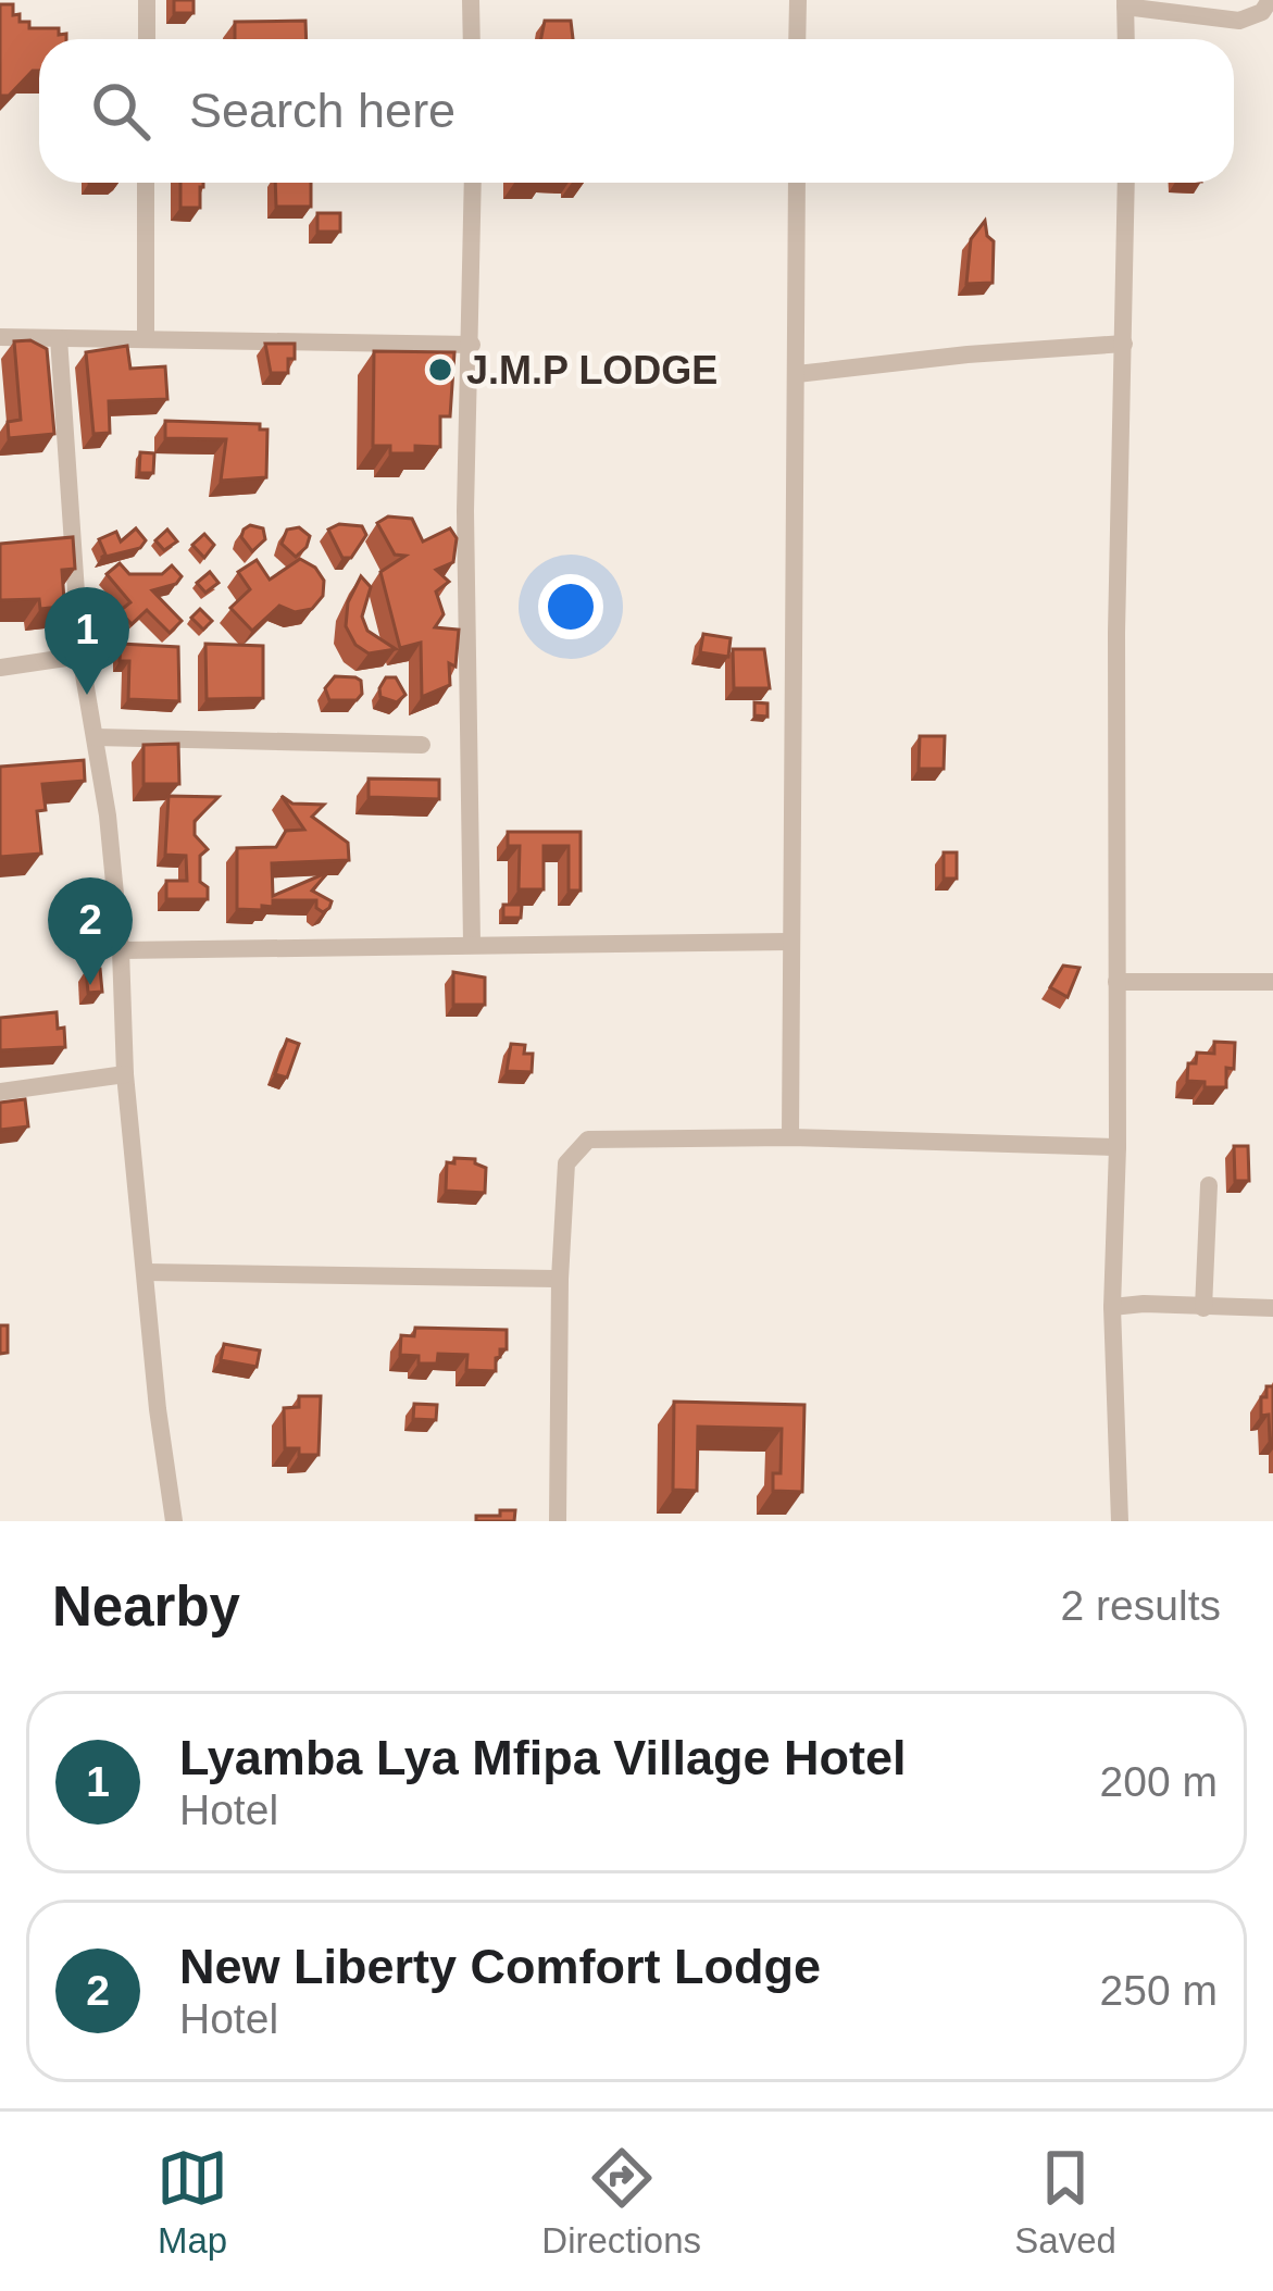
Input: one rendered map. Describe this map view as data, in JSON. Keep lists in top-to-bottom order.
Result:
{
  "places": ["J.M.P LODGE"],
  "page": {
    "search": "Search here",
    "pins": ["1", "2"],
    "heading": ["Nearby", "2 results"],
    "list": [
      {
        "mark": "1",
        "name": "Lyamba Lya Mfipa Village Hotel",
        "note": "Hotel",
        "value": "200 m"
      },
      {
        "mark": "2",
        "name": "New Liberty Comfort Lodge",
        "note": "Hotel",
        "value": "250 m"
      }
    ],
    "nav": ["Map", "Directions", "Saved"]
  }
}
